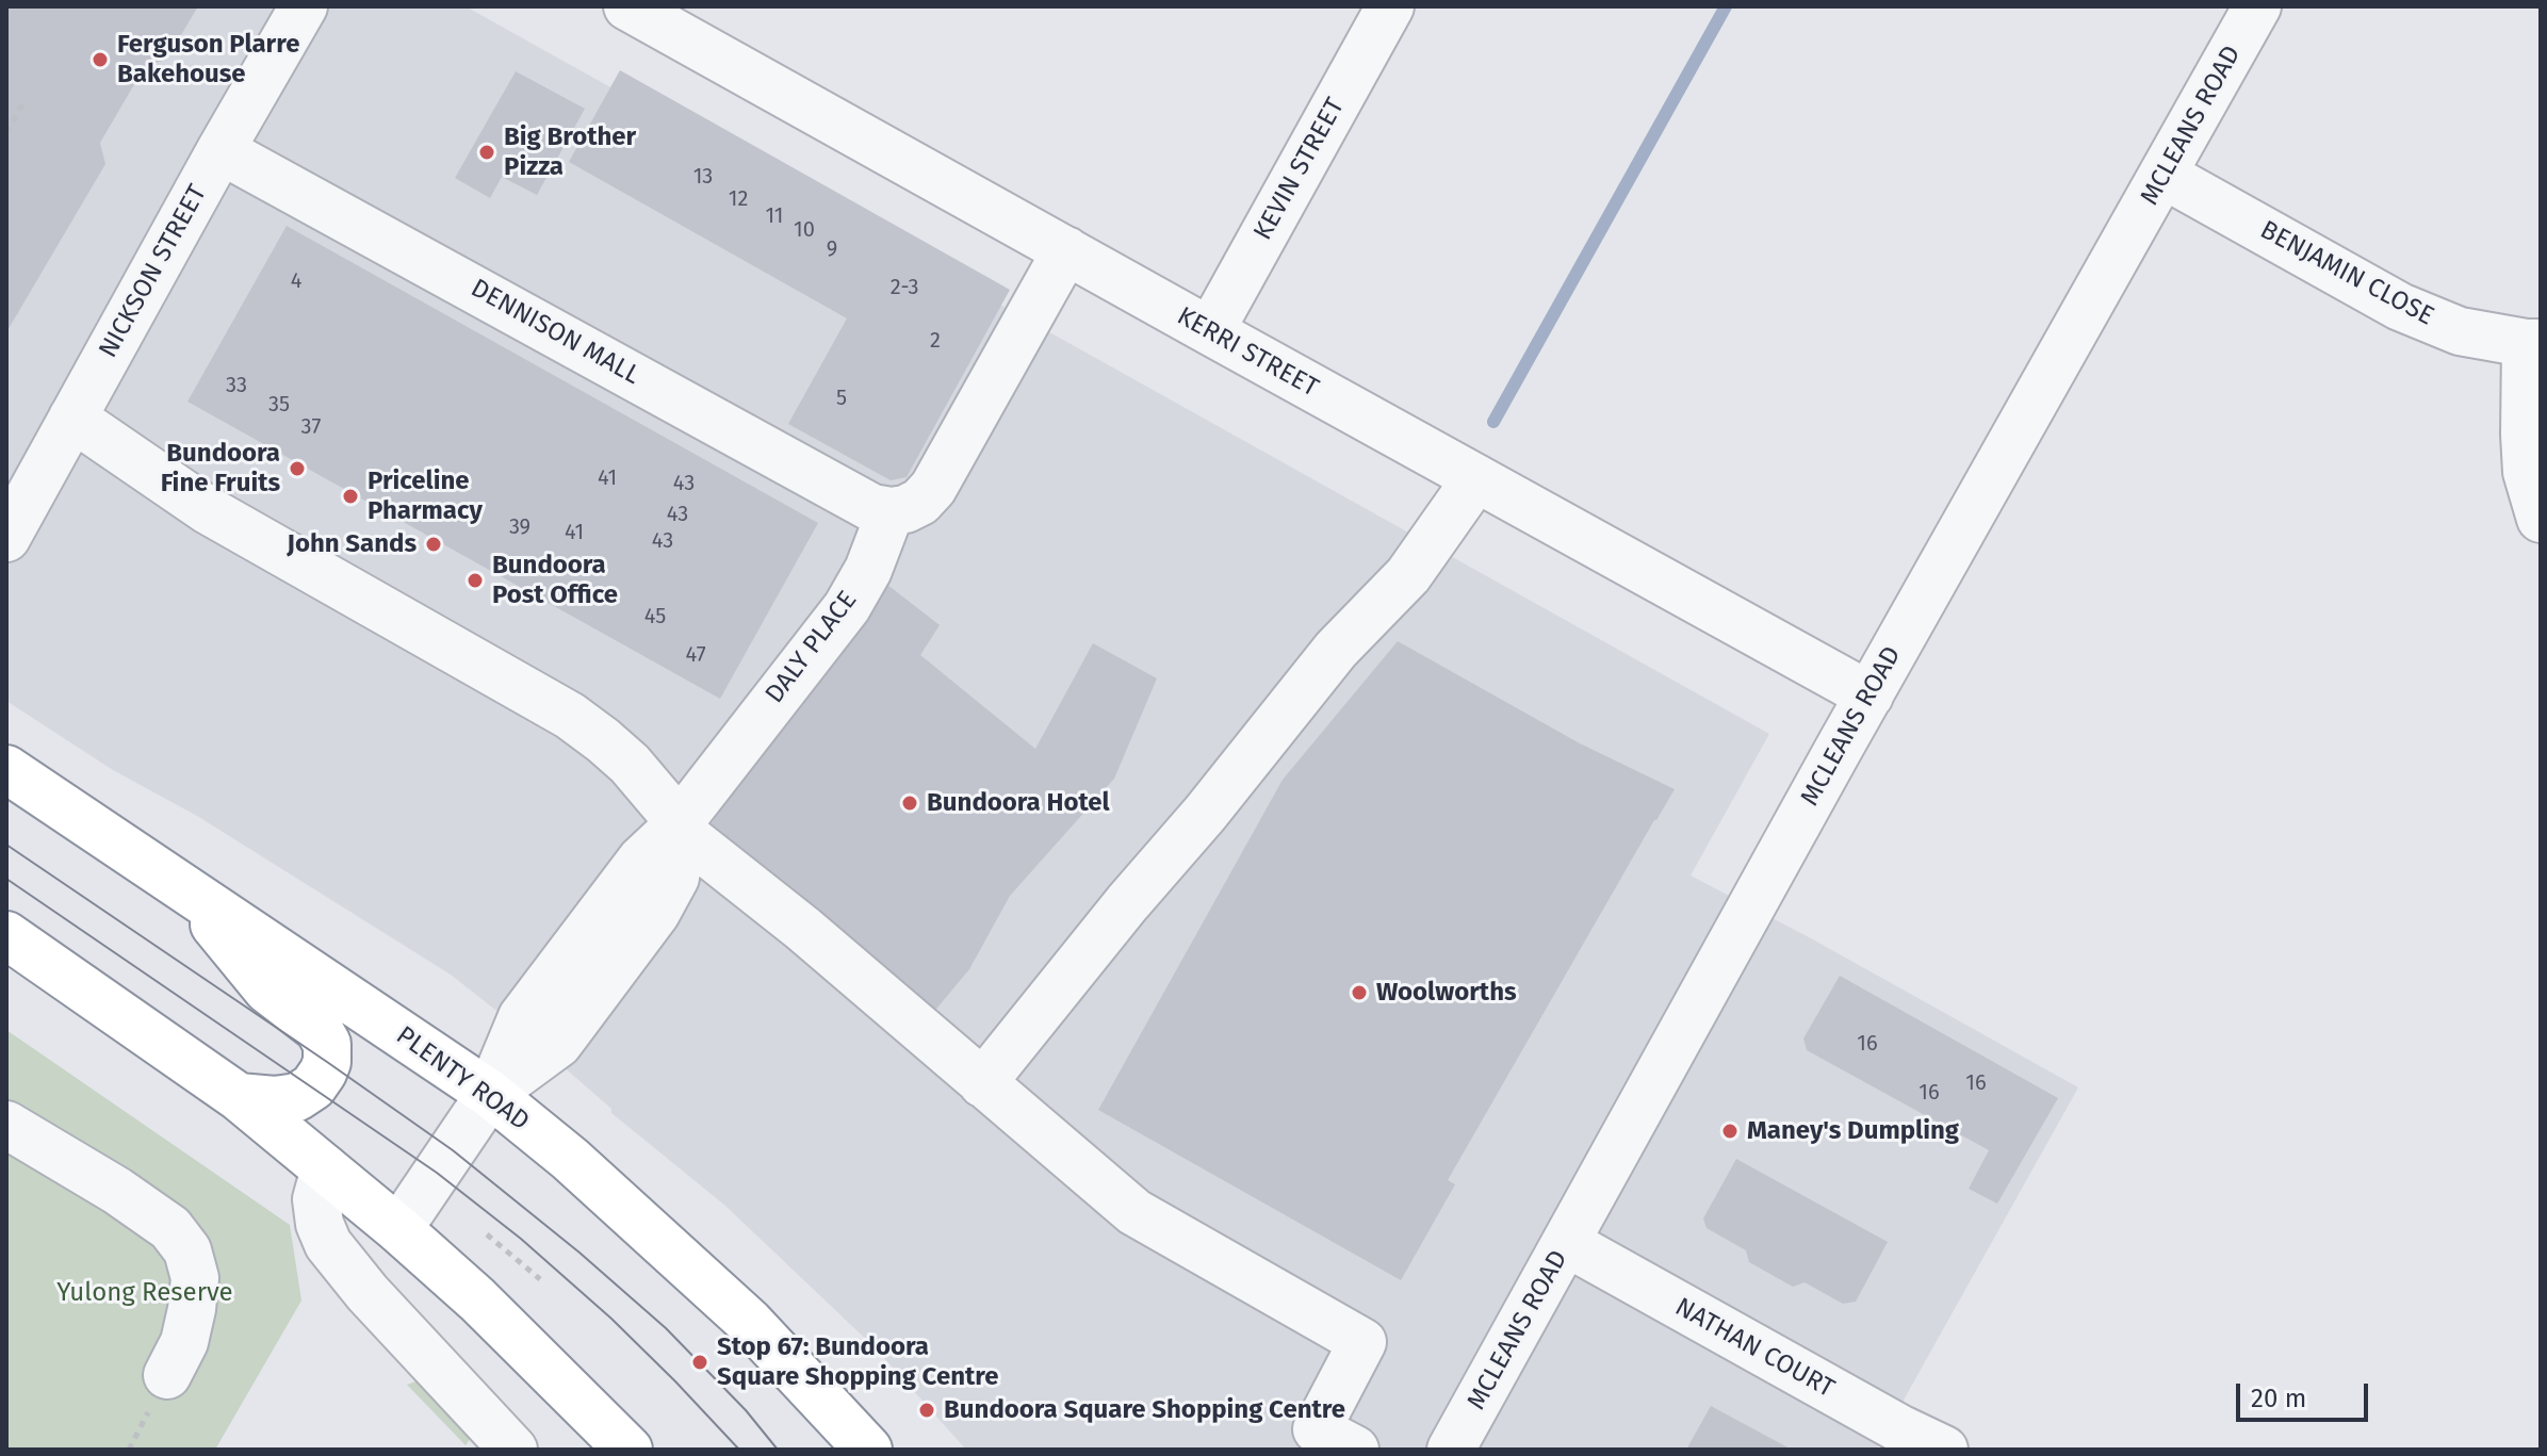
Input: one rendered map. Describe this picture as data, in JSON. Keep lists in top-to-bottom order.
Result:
{
  "streets": {
    "highway": ["PLENTY ROAD"],
    "street": [
      "MCLEANS ROAD",
      "KEVIN STREET",
      "NICKSON STREET",
      "BENJAMIN CLOSE",
      "DENNISON MALL",
      "KERRI STREET",
      "DALY PLACE",
      "NATHAN COURT"
    ]
  },
  "crossings": [
    ["MCLEANS ROAD", "BENJAMIN CLOSE"],
    ["MCLEANS ROAD", "KERRI STREET"],
    ["MCLEANS ROAD", "NATHAN COURT"],
    ["KEVIN STREET", "KERRI STREET"],
    ["NICKSON STREET", "DENNISON MALL"],
    ["DENNISON MALL", "DALY PLACE"],
    ["DALY PLACE", "PLENTY ROAD"]
  ],
  "parks": ["Yulong Reserve"],
  "places": [
    "Ferguson Plarre Bakehouse",
    "Big Brother Pizza",
    "Bundoora Fine Fruits",
    "Priceline Pharmacy",
    "John Sands",
    "Bundoora Post Office",
    "Bundoora Hotel",
    "Woolworths",
    "Maney's Dumpling",
    "Stop 67: Bundoora Square Shopping Centre",
    "Bundoora Square Shopping Centre"
  ],
  "house_numbers": [
    "13",
    "12",
    "11",
    "10",
    "9",
    "4",
    "2-3",
    "2",
    "33",
    "5",
    "35",
    "37",
    "41",
    "43",
    "43",
    "39",
    "41",
    "43",
    "45",
    "47",
    "16",
    "16",
    "16"
  ],
  "scale_bar": "20 m"
}
